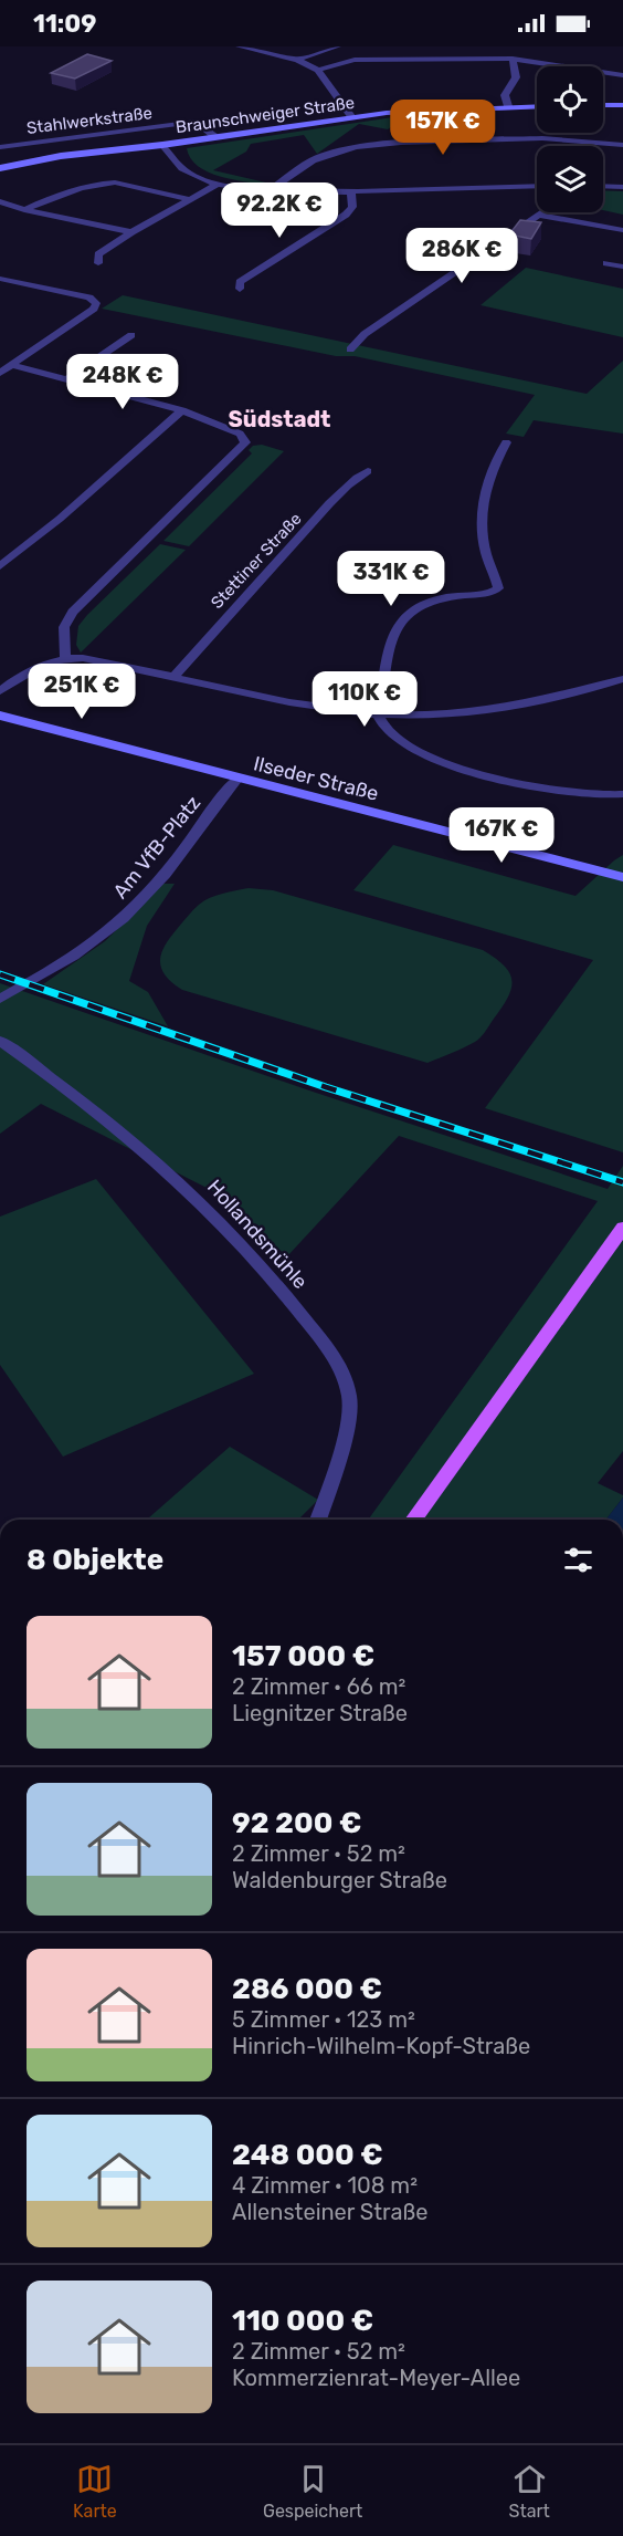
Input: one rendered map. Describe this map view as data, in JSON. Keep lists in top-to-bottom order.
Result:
{
  "streets": {
    "street": [
      "Braunschweiger Straße",
      "Stahlwerkstraße",
      "Stettiner Straße",
      "Ilseder Straße",
      "Am VfB-Platz",
      "Hollandsmühle"
    ]
  },
  "crossings": [
    ["Braunschweiger Straße", "Stahlwerkstraße"],
    ["Ilseder Straße", "Am VfB-Platz"]
  ],
  "districts": ["Südstadt"],
  "page": {
    "status": "11:09",
    "price": [
      "157K €",
      "92.2K €",
      "286K €",
      "248K €",
      "331K €",
      "251K €",
      "110K €",
      "167K €"
    ],
    "heading": "8 Objekte",
    "list": [
      {
        "name": "157 000 €",
        "note": "2 Zimmer · 66 m² · Liegnitzer Straße"
      },
      {
        "name": "92 200 €",
        "note": "2 Zimmer · 52 m² · Waldenburger Straße"
      },
      {
        "name": "286 000 €",
        "note": "5 Zimmer · 123 m² · Hinrich-Wilhelm-Kopf-Straße"
      },
      {
        "name": "248 000 €",
        "note": "4 Zimmer · 108 m² · Allensteiner Straße"
      },
      {
        "name": "110 000 €",
        "note": "2 Zimmer · 52 m² · Kommerzienrat-Meyer-Allee"
      }
    ],
    "tabs": ["Karte", "Gespeichert", "Start"]
  }
}
